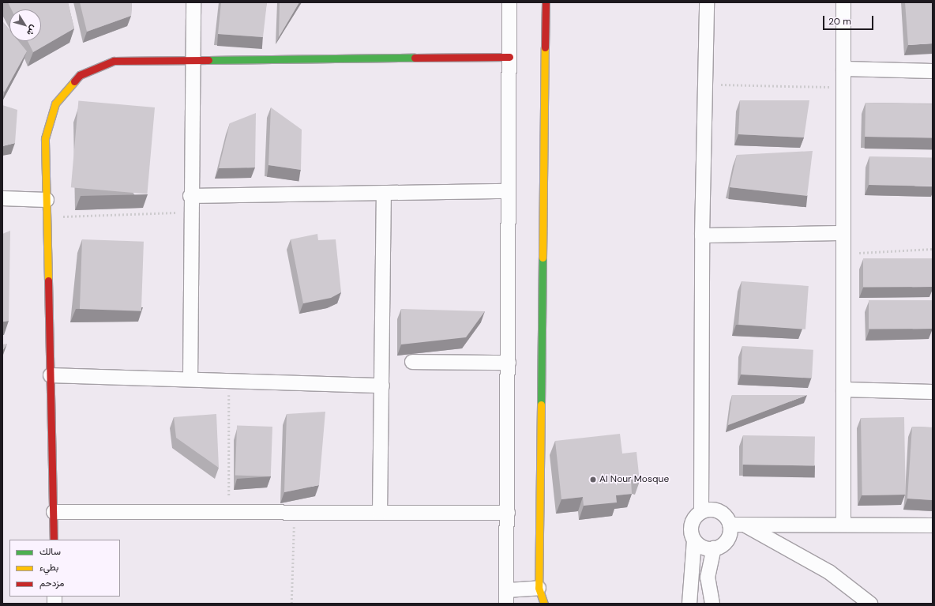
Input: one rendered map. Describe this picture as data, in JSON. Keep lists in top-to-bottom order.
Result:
{
  "places": ["Al Nour Mosque"],
  "legend": ["سالك", "بطيء", "مزدحم"],
  "scale_bar": "20 m",
  "north": "bottom right"
}
